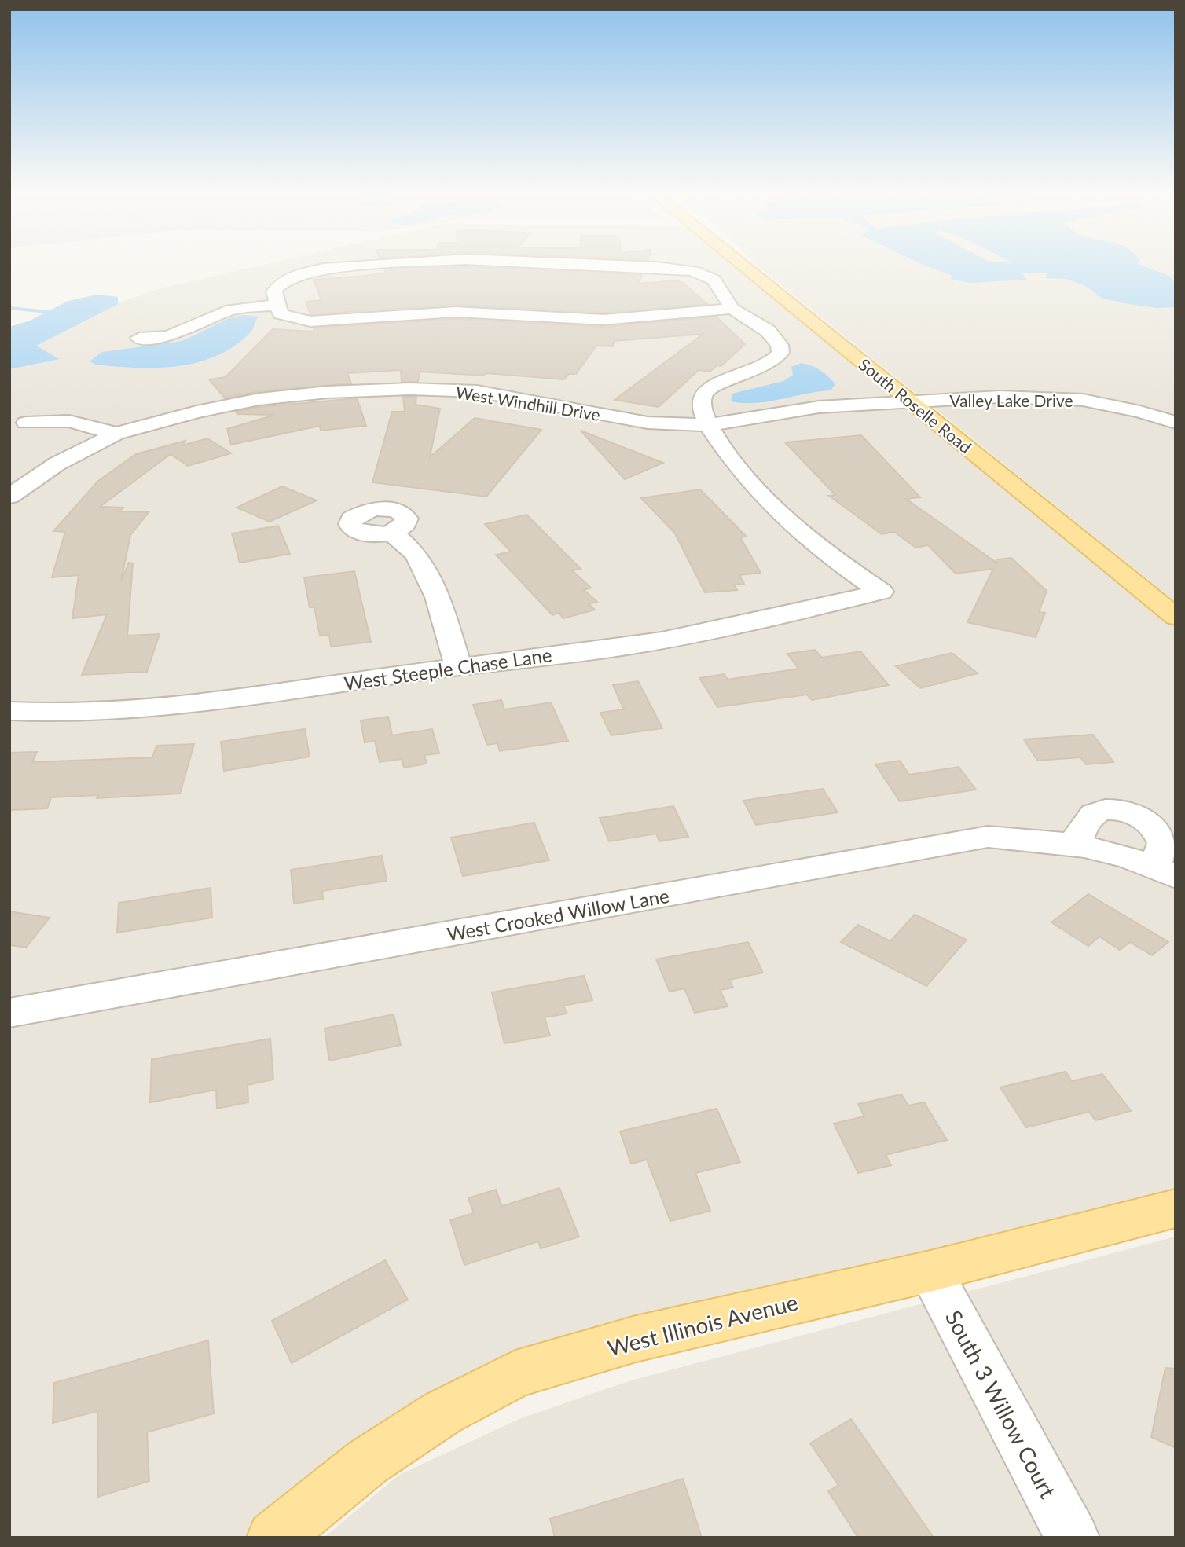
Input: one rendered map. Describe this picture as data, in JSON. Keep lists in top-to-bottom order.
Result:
{
  "streets": {
    "main road": ["South Roselle Road", "West Illinois Avenue"],
    "street": [
      "Valley Lake Drive",
      "West Windhill Drive",
      "West Steeple Chase Lane",
      "West Crooked Willow Lane",
      "South 3 Willow Court"
    ]
  },
  "crossings": [
    ["Valley Lake Drive", "West Windhill Drive"],
    ["Valley Lake Drive", "South Roselle Road"],
    ["West Windhill Drive", "South Roselle Road"],
    ["West Windhill Drive", "West Steeple Chase Lane"],
    ["West Illinois Avenue", "South 3 Willow Court"]
  ]
}
